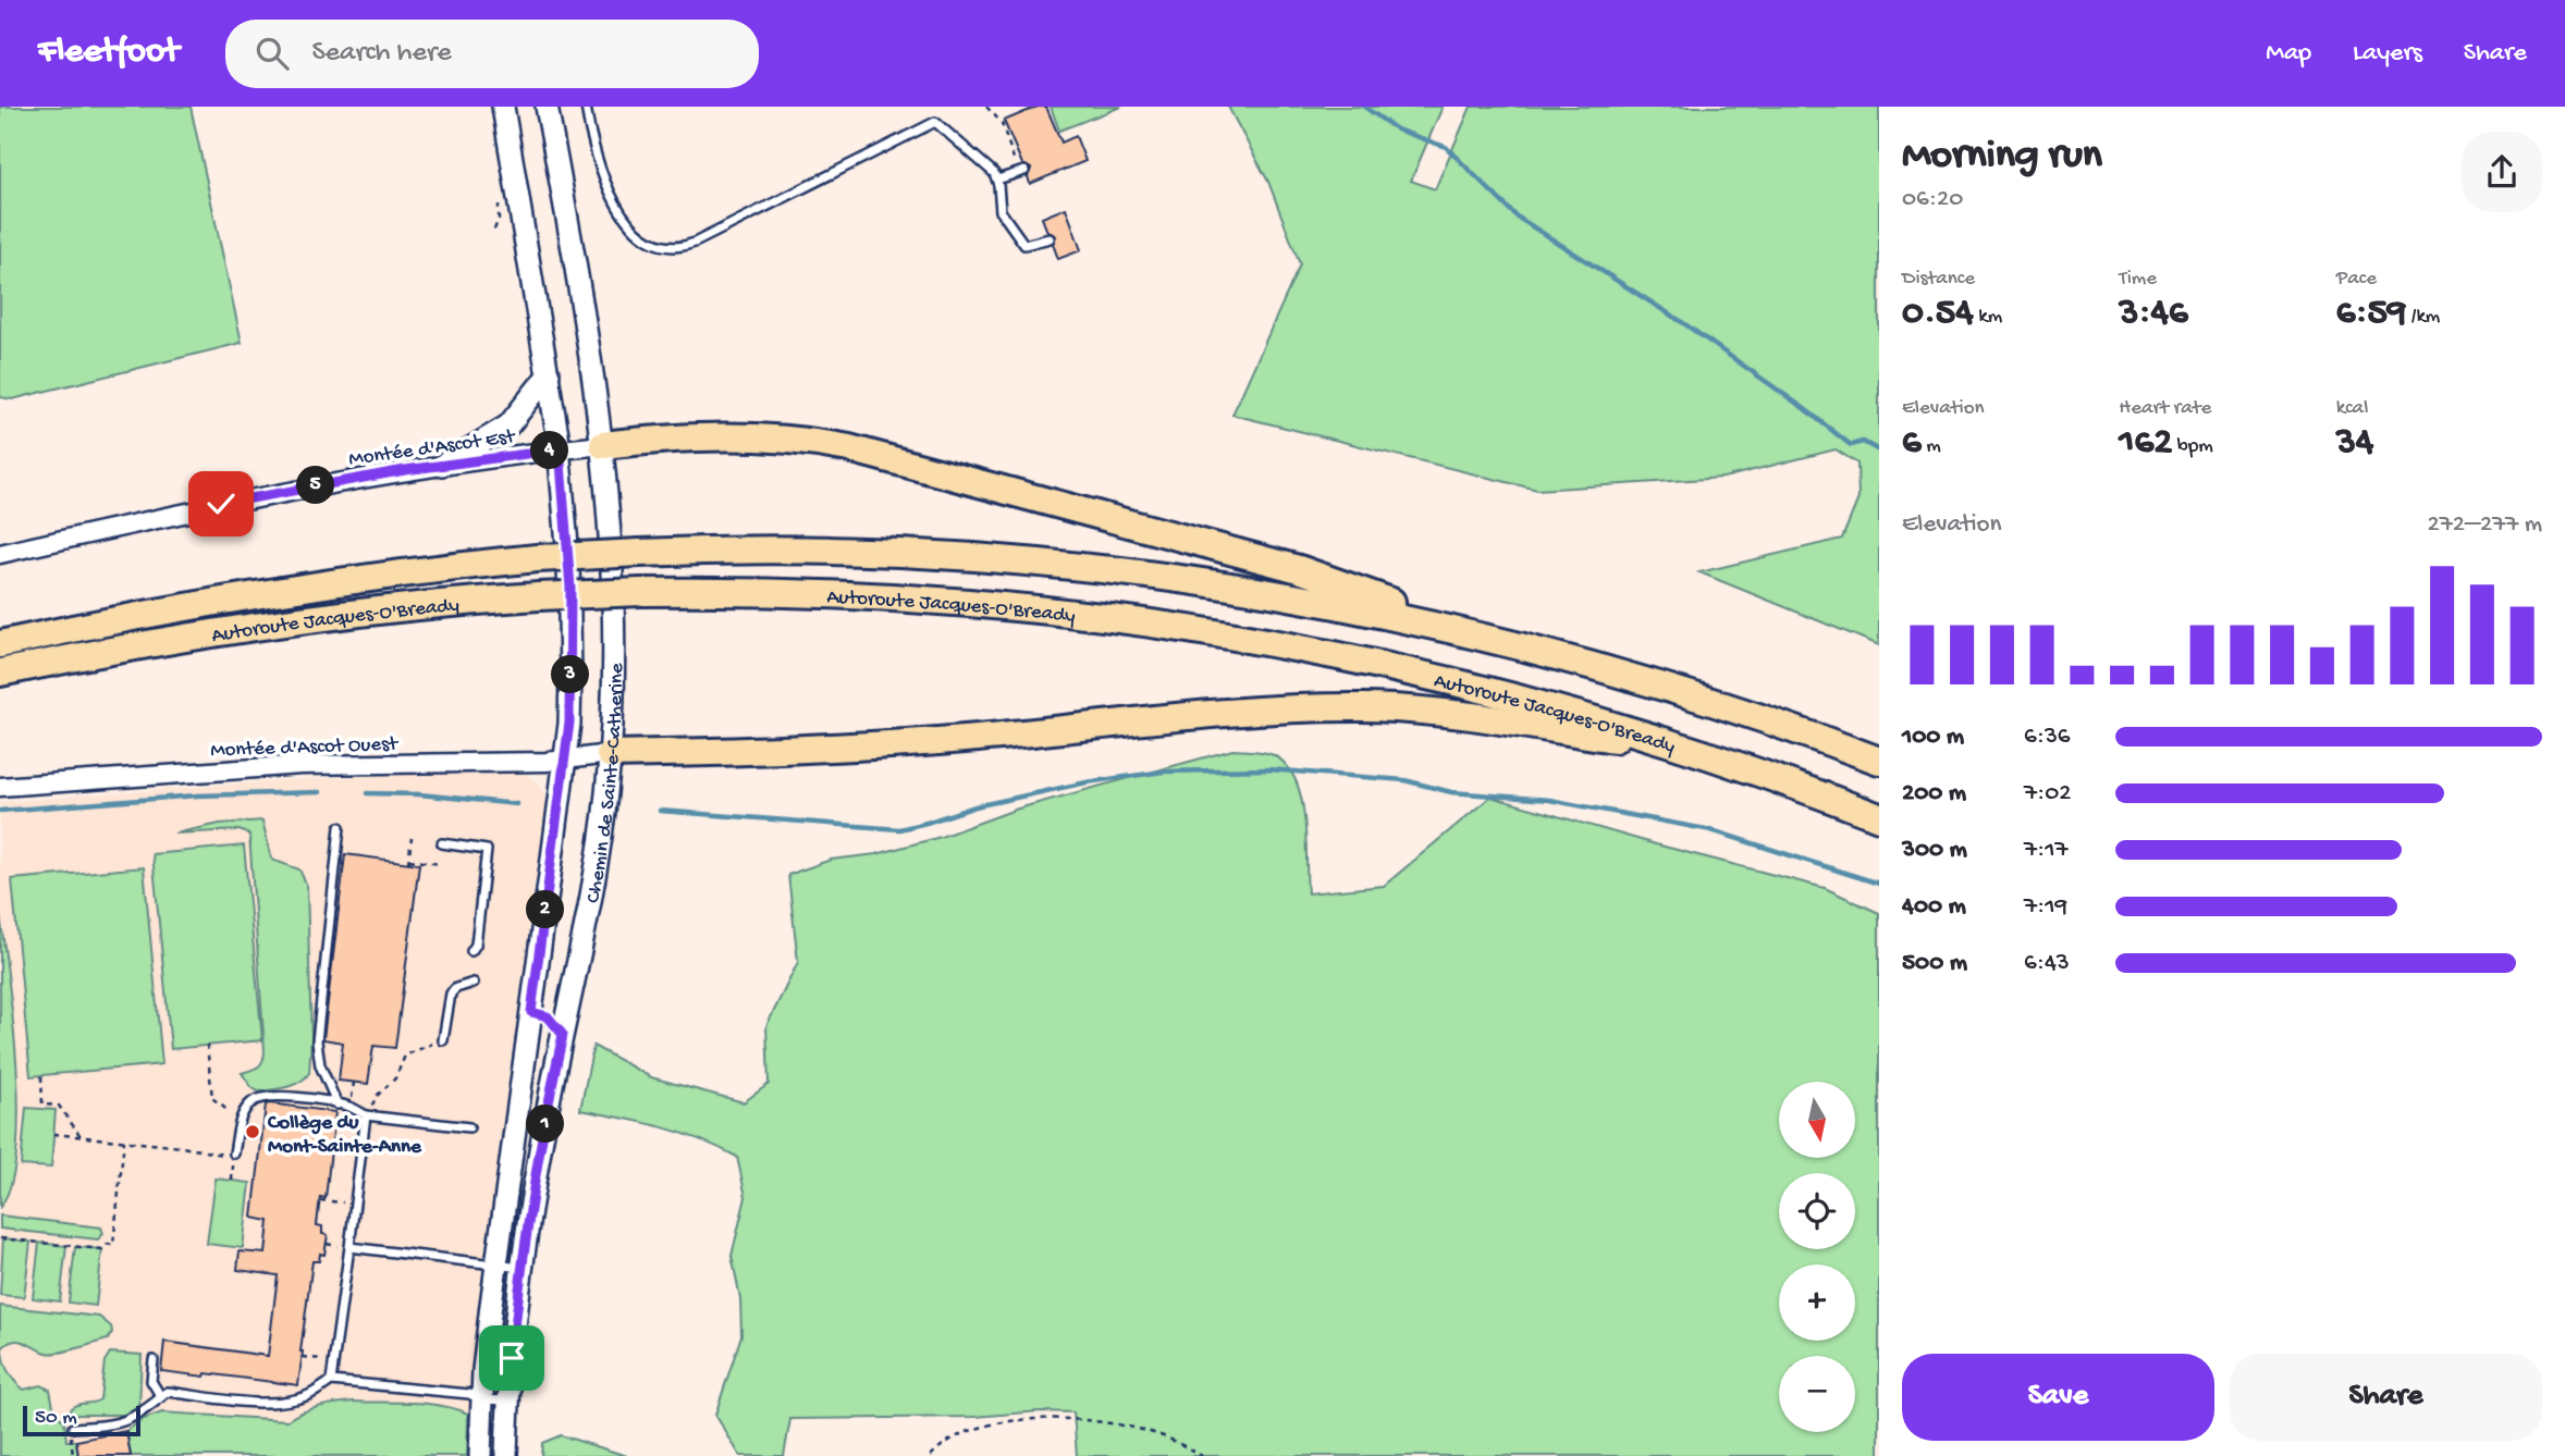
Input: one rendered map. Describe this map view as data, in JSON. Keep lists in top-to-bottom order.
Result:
{
  "streets": {
    "highway": ["Autoroute Jacques-O'Bready"],
    "main road": ["Chemin de Sainte-Catherine"],
    "street": ["Montée d'Ascot Est", "Montée d'Ascot Ouest"]
  },
  "crossings": [
    ["Montée d'Ascot Est", "Chemin de Sainte-Catherine"],
    ["Montée d'Ascot Ouest", "Chemin de Sainte-Catherine"]
  ],
  "places": ["Collège du Mont-Sainte-Anne"],
  "scale_bar": "50 m",
  "north": "bottom",
  "page": {
    "header": "Fleetfoot",
    "search": "Search here",
    "nav": ["Map", "Layers", "Share"],
    "heading": ["Morning run", "06:20"],
    "stats": [
      ["Distance", "0.54 km"],
      ["Time", "3:46"],
      ["Pace", "6:59 /km"],
      ["Elevation", "6 m"],
      ["Heart rate", "162 bpm"],
      ["kcal", "34"]
    ],
    "pins": [
      "4",
      "5",
      "3",
      "2",
      "1"
    ],
    "chart": ["Elevation", "272–277 m"],
    "list": [
      {
        "name": "100 m",
        "note": "6:36"
      },
      {
        "name": "200 m",
        "note": "7:02"
      },
      {
        "name": "300 m",
        "note": "7:17"
      },
      {
        "name": "400 m",
        "note": "7:19"
      },
      {
        "name": "500 m",
        "note": "6:43"
      }
    ],
    "map_buttons": ["+", "−"],
    "buttons": ["Save", "Share"],
    "scale": "50 m"
  }
}
